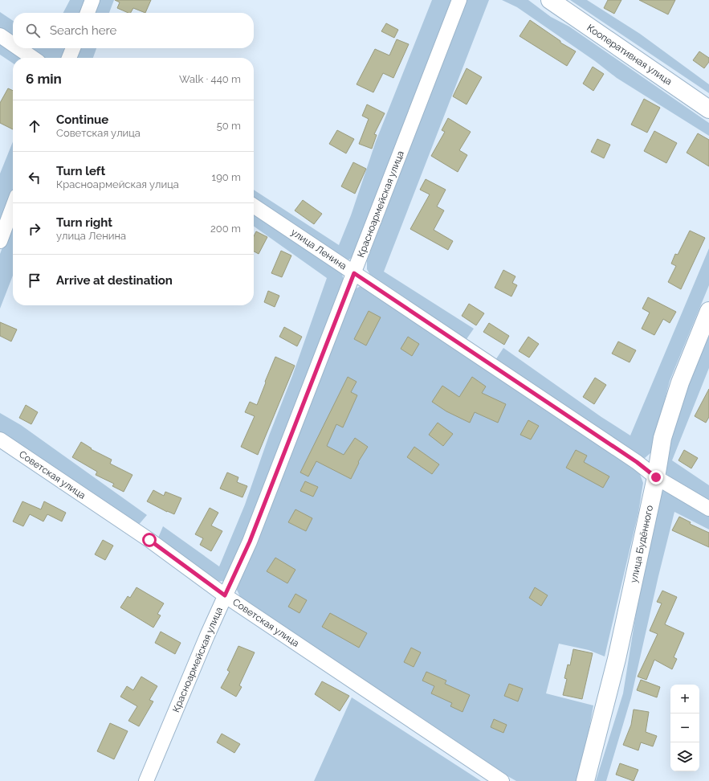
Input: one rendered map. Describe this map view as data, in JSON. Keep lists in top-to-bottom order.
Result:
{
  "streets": {
    "street": [
      "Кооперативная улица",
      "Красноармейская улица",
      "улица Ленина",
      "Советская улица",
      "улица Будённого"
    ]
  },
  "crossings": [
    ["Красноармейская улица", "улица Ленина"],
    ["Красноармейская улица", "Советская улица"],
    ["улица Ленина", "улица Будённого"]
  ],
  "page": {
    "search": "Search here",
    "heading": ["6 min", "Walk · 440 m"],
    "list": [
      ["Continue", "Советская улица", "50 m"],
      ["Turn left", "Красноармейская улица", "190 m"],
      ["Turn right", "улица Ленина", "200 m"],
      "Arrive at destination"
    ],
    "map_buttons": ["+", "−"]
  }
}
